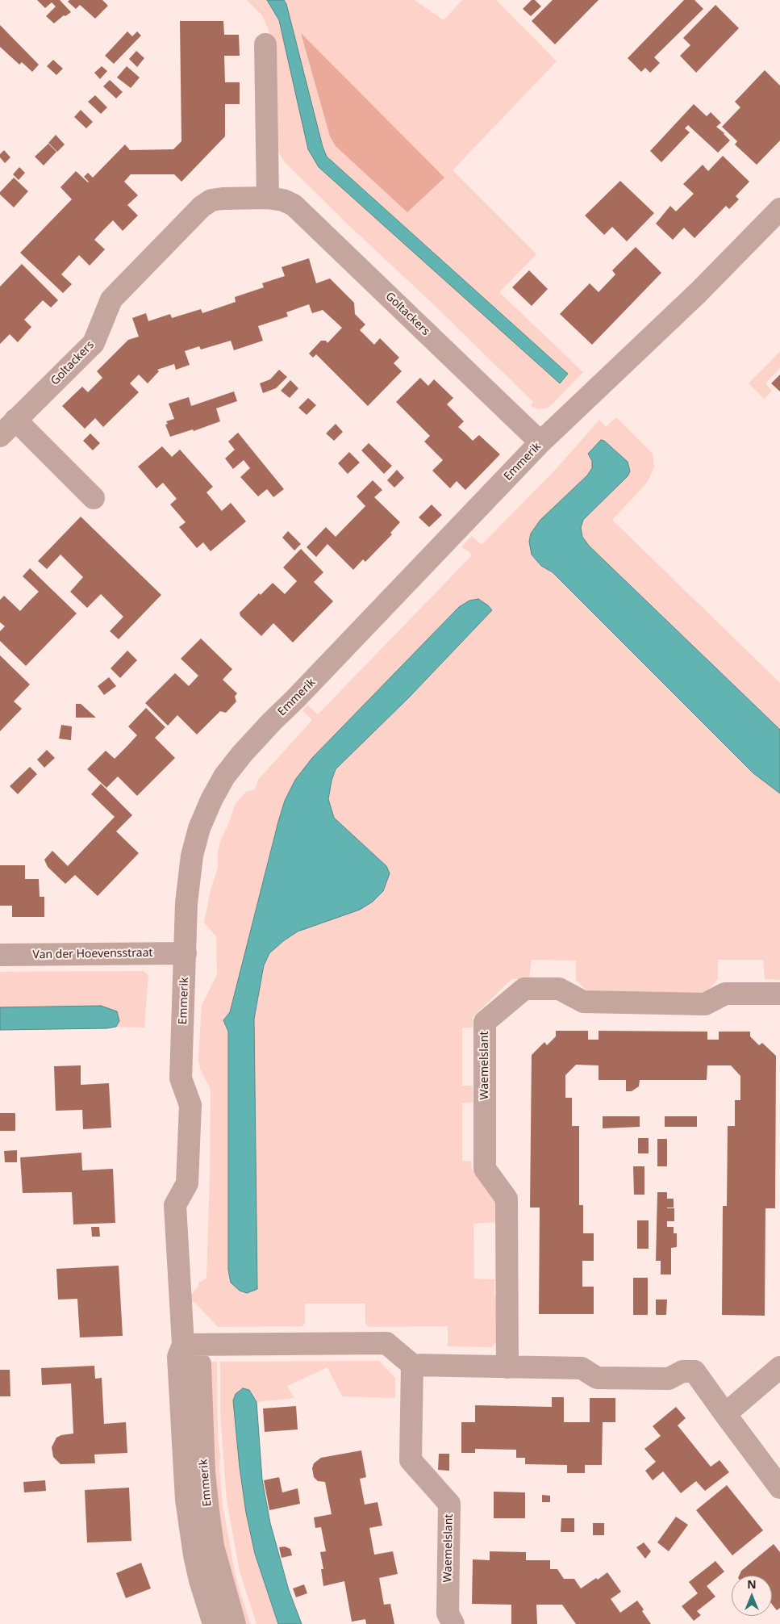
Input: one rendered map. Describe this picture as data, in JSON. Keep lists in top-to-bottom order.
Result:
{
  "streets": {
    "street": [
      "Goltackers",
      "Emmerik",
      "Van der Hoevensstraat",
      "Waemelslant"
    ]
  },
  "crossings": [
    ["Goltackers", "Emmerik"],
    ["Emmerik", "Van der Hoevensstraat"]
  ],
  "north": "top"
}
